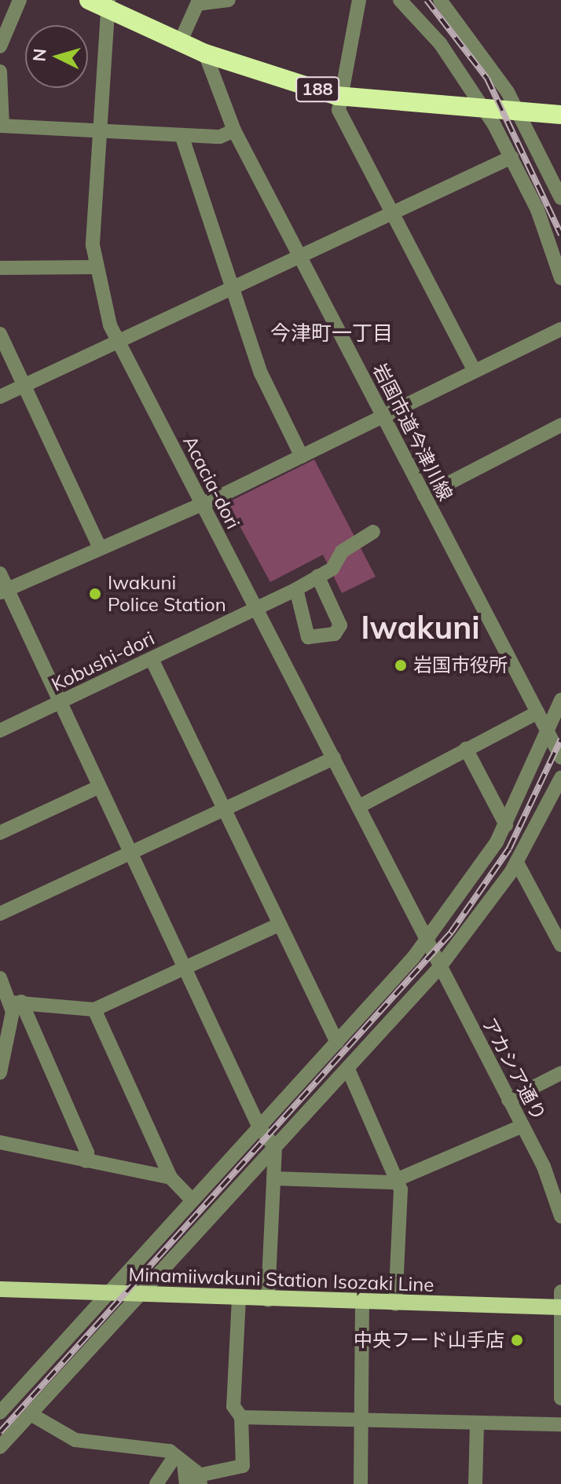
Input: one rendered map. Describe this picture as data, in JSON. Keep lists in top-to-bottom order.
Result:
{
  "streets": {
    "highway": ["188"],
    "main road": ["Minamiiwakuni Station Isozaki Line"],
    "street": [
      "岩国市道今津川線",
      "Acacia-dori",
      "Kobushi-dori",
      "アカシア通り"
    ]
  },
  "crossings": [
    ["188", "岩国市道今津川線"],
    ["188", "Acacia-dori"],
    ["Acacia-dori", "Kobushi-dori"],
    ["Acacia-dori", "アカシア通り"]
  ],
  "districts": ["今津町一丁目", "Iwakuni"],
  "places": ["Iwakuni Police Station", "岩国市役所", "中央フード山手店"],
  "north": "left"
}
